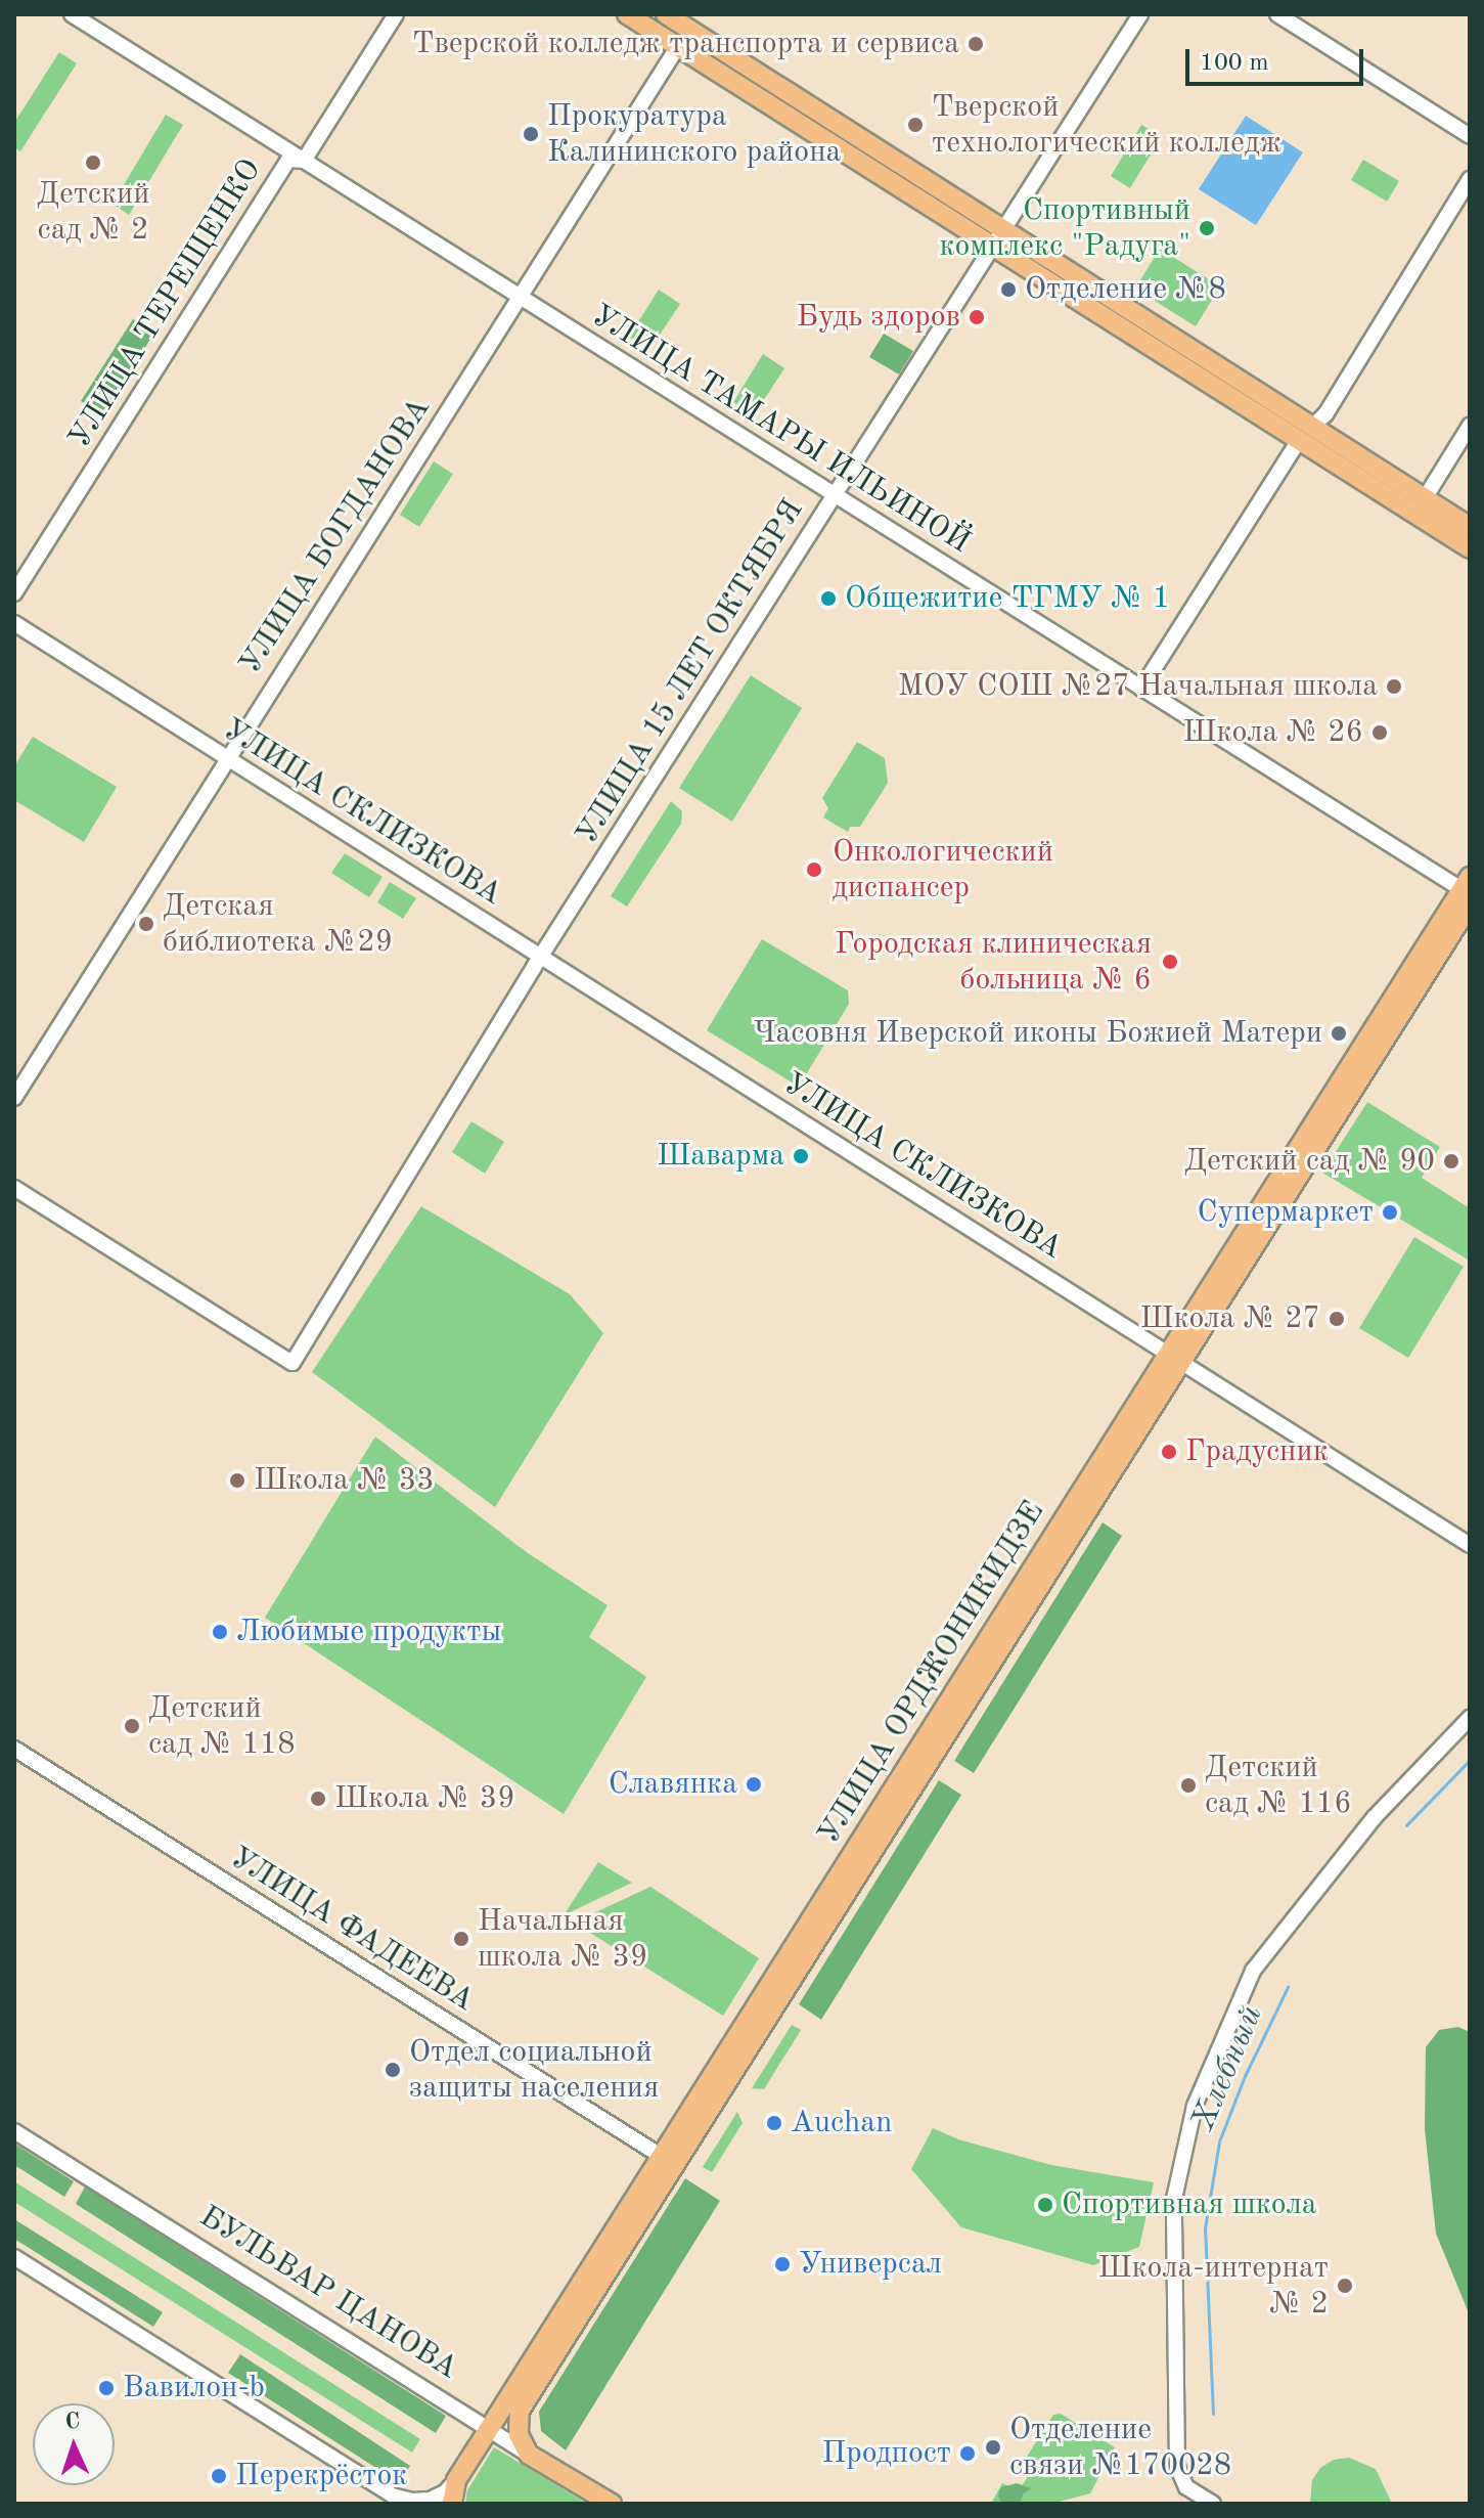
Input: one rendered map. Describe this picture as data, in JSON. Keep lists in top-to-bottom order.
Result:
{
  "streets": {
    "main road": ["УЛИЦА ОРДЖОНИКИДЗЕ", "БУЛЬВАР ЦАНОВА"],
    "street": [
      "УЛИЦА ТЕРЕЩЕНКО",
      "УЛИЦА ТАМАРЫ ИЛЬИНОЙ",
      "УЛИЦА БОГДАНОВА",
      "УЛИЦА 15 ЛЕТ ОКТЯБРЯ",
      "УЛИЦА СКЛИЗКОВА",
      "УЛИЦА ФАДЕЕВА"
    ]
  },
  "crossings": [
    ["УЛИЦА ТЕРЕЩЕНКО", "УЛИЦА ТАМАРЫ ИЛЬИНОЙ"],
    ["УЛИЦА ТАМАРЫ ИЛЬИНОЙ", "УЛИЦА БОГДАНОВА"],
    ["УЛИЦА ТАМАРЫ ИЛЬИНОЙ", "УЛИЦА 15 ЛЕТ ОКТЯБРЯ"],
    ["УЛИЦА ТАМАРЫ ИЛЬИНОЙ", "УЛИЦА ОРДЖОНИКИДЗЕ"],
    ["УЛИЦА БОГДАНОВА", "УЛИЦА СКЛИЗКОВА"],
    ["УЛИЦА 15 ЛЕТ ОКТЯБРЯ", "УЛИЦА СКЛИЗКОВА"],
    ["УЛИЦА СКЛИЗКОВА", "УЛИЦА ОРДЖОНИКИДЗЕ"],
    ["УЛИЦА ОРДЖОНИКИДЗЕ", "УЛИЦА ФАДЕЕВА"],
    ["УЛИЦА ОРДЖОНИКИДЗЕ", "БУЛЬВАР ЦАНОВА"]
  ],
  "water": ["Хлебный"],
  "places": [
    "Тверской колледж транспорта и сервиса",
    "Тверской технологический колледж",
    "Прокуратура Калининского района",
    "Детский сад № 2",
    "Спортивный комплекс \"Радуга\"",
    "Отделение №8",
    "Будь здоров",
    "Общежитие ТГМУ № 1",
    "МОУ СОШ №27 Начальная школа",
    "Школа № 26",
    "Онкологический диспансер",
    "Детская библиотека №29",
    "Городская клиническая больница № 6",
    "Часовня Иверской иконы Божией Матери",
    "Шаварма",
    "Детский сад № 90",
    "Супермаркет",
    "Школа № 27",
    "Градусник",
    "Школа № 33",
    "Любимые продукты",
    "Детский сад № 118",
    "Славянка",
    "Детский сад № 116",
    "Школа № 39",
    "Начальная школа № 39",
    "Отдел социальной защиты населения",
    "Auchan",
    "Спортивная школа",
    "Универсал",
    "Школа-интернат № 2",
    "Вавилон-b",
    "Отделение связи №170028",
    "Продпост",
    "Перекрёсток"
  ],
  "scale_bar": "100 m",
  "north": "top"
}
